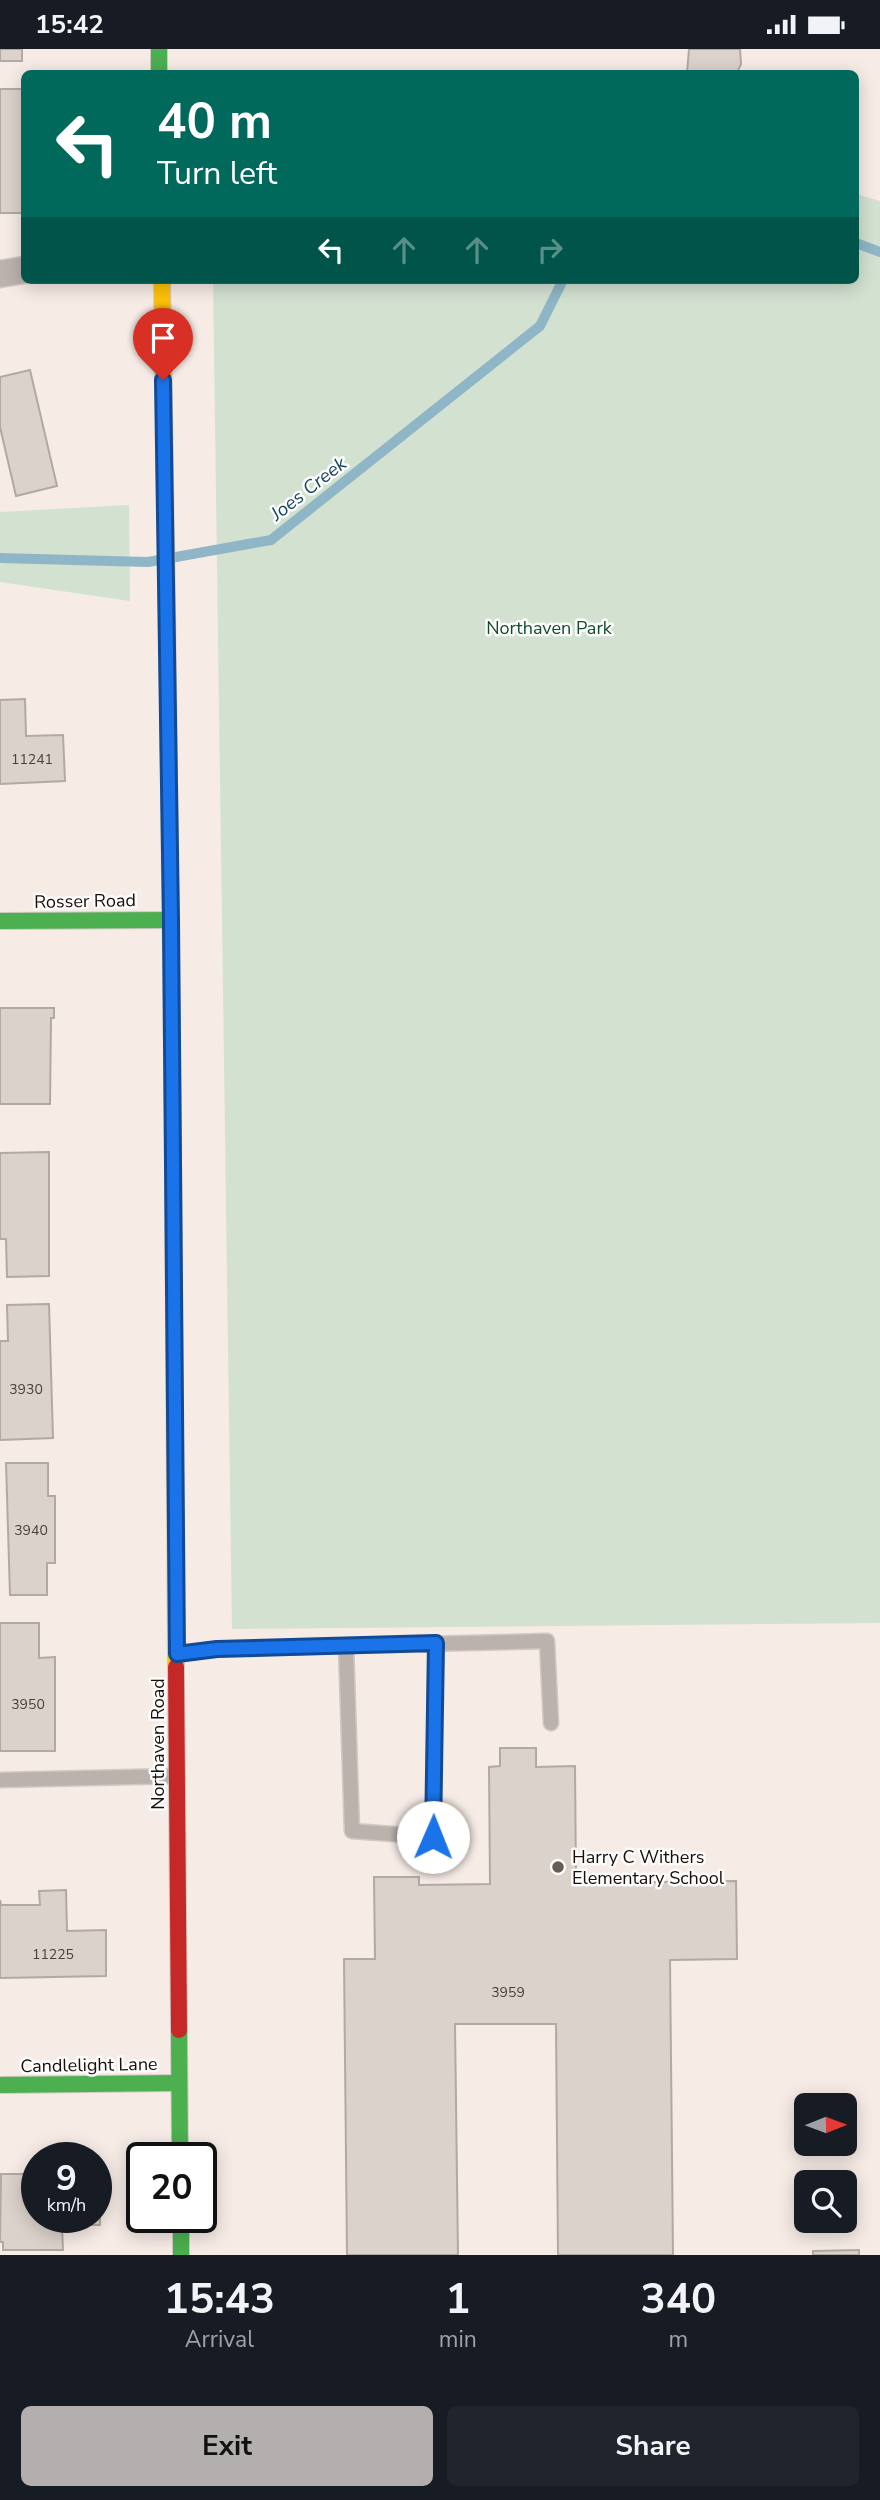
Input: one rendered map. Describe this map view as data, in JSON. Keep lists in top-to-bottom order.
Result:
{
  "streets": {
    "street": ["Rosser Road", "Northaven Road", "Candlelight Lane"]
  },
  "crossings": [
    ["Rosser Road", "Northaven Road"],
    ["Northaven Road", "Candlelight Lane"]
  ],
  "water": ["Joes Creek"],
  "parks": ["Northaven Park"],
  "places": ["Harry C Withers Elementary School"],
  "house_numbers": [
    "11241",
    "3930",
    "3940",
    "3950",
    "11225",
    "3959"
  ],
  "north": "right",
  "page": {
    "status": "15:42",
    "turn": ["40 m", "Turn left"],
    "speed": "9 km/h",
    "limit": "20",
    "eta": [
      "15:43",
      "Arrival",
      "1",
      "min",
      "340",
      "m"
    ],
    "buttons": ["Exit", "Share"]
  }
}
